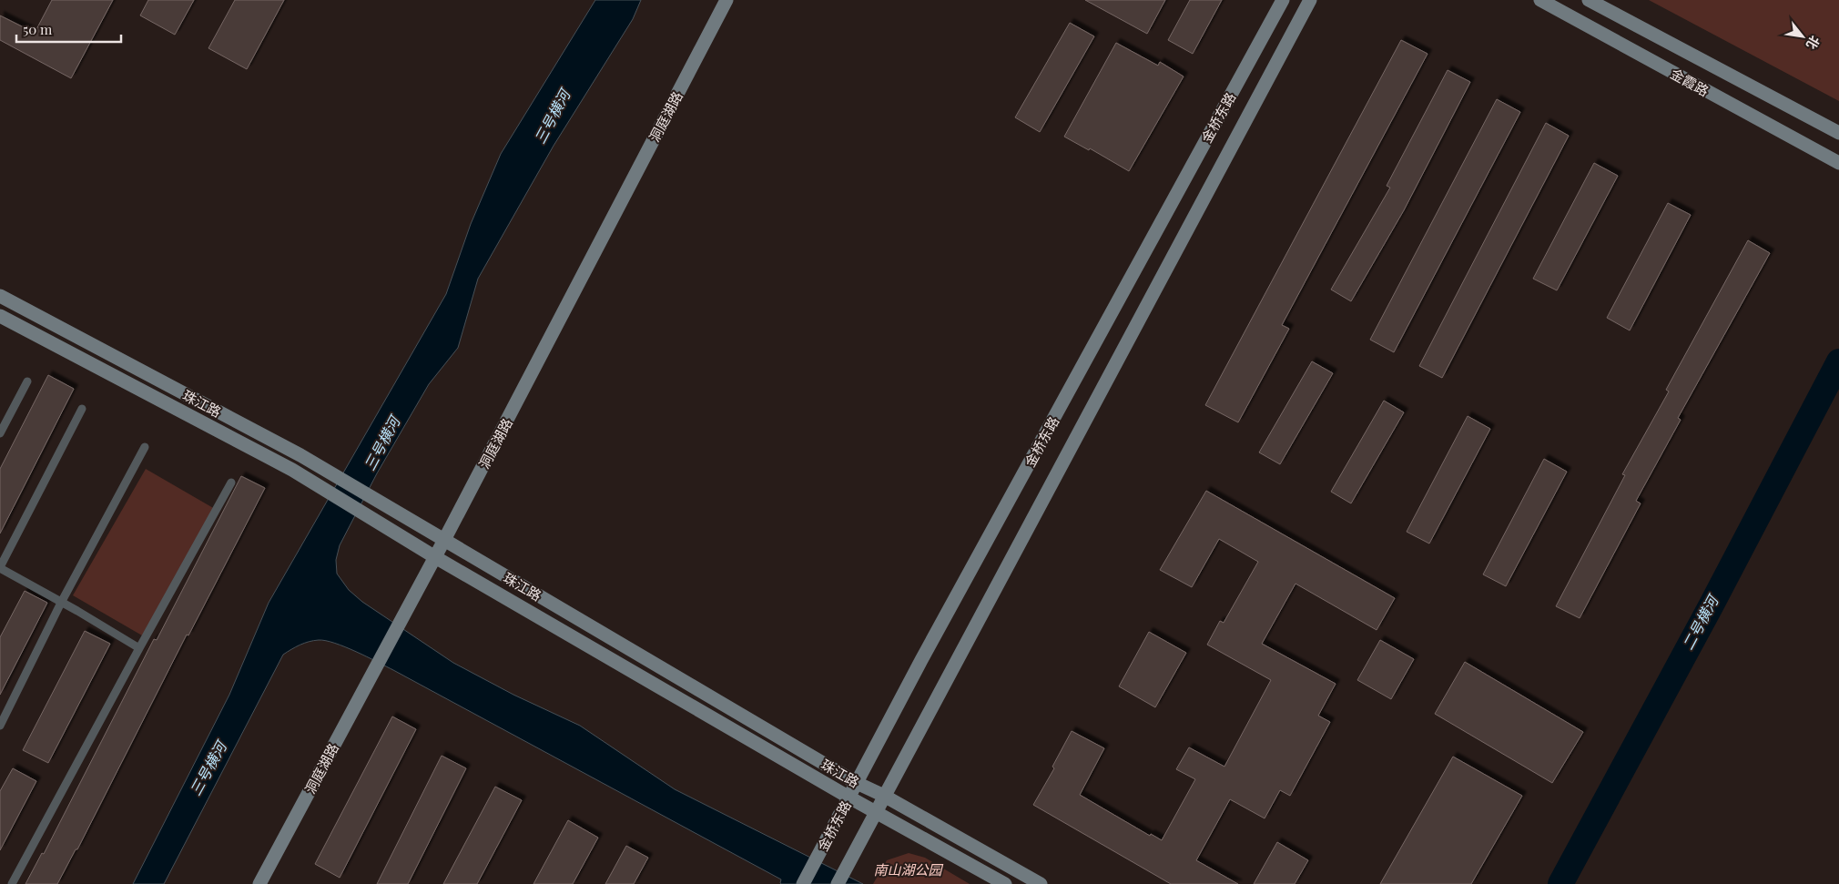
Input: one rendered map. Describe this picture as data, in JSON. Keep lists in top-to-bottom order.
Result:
{
  "streets": {
    "street": [
      "金霞路",
      "洞庭湖路",
      "金桥东路",
      "珠江路"
    ]
  },
  "crossings": [
    ["洞庭湖路", "珠江路"],
    ["金桥东路", "珠江路"]
  ],
  "water": ["三号横河", "二号横河"],
  "parks": ["南山湖公园"],
  "scale_bar": "50 m",
  "north": "bottom right"
}
